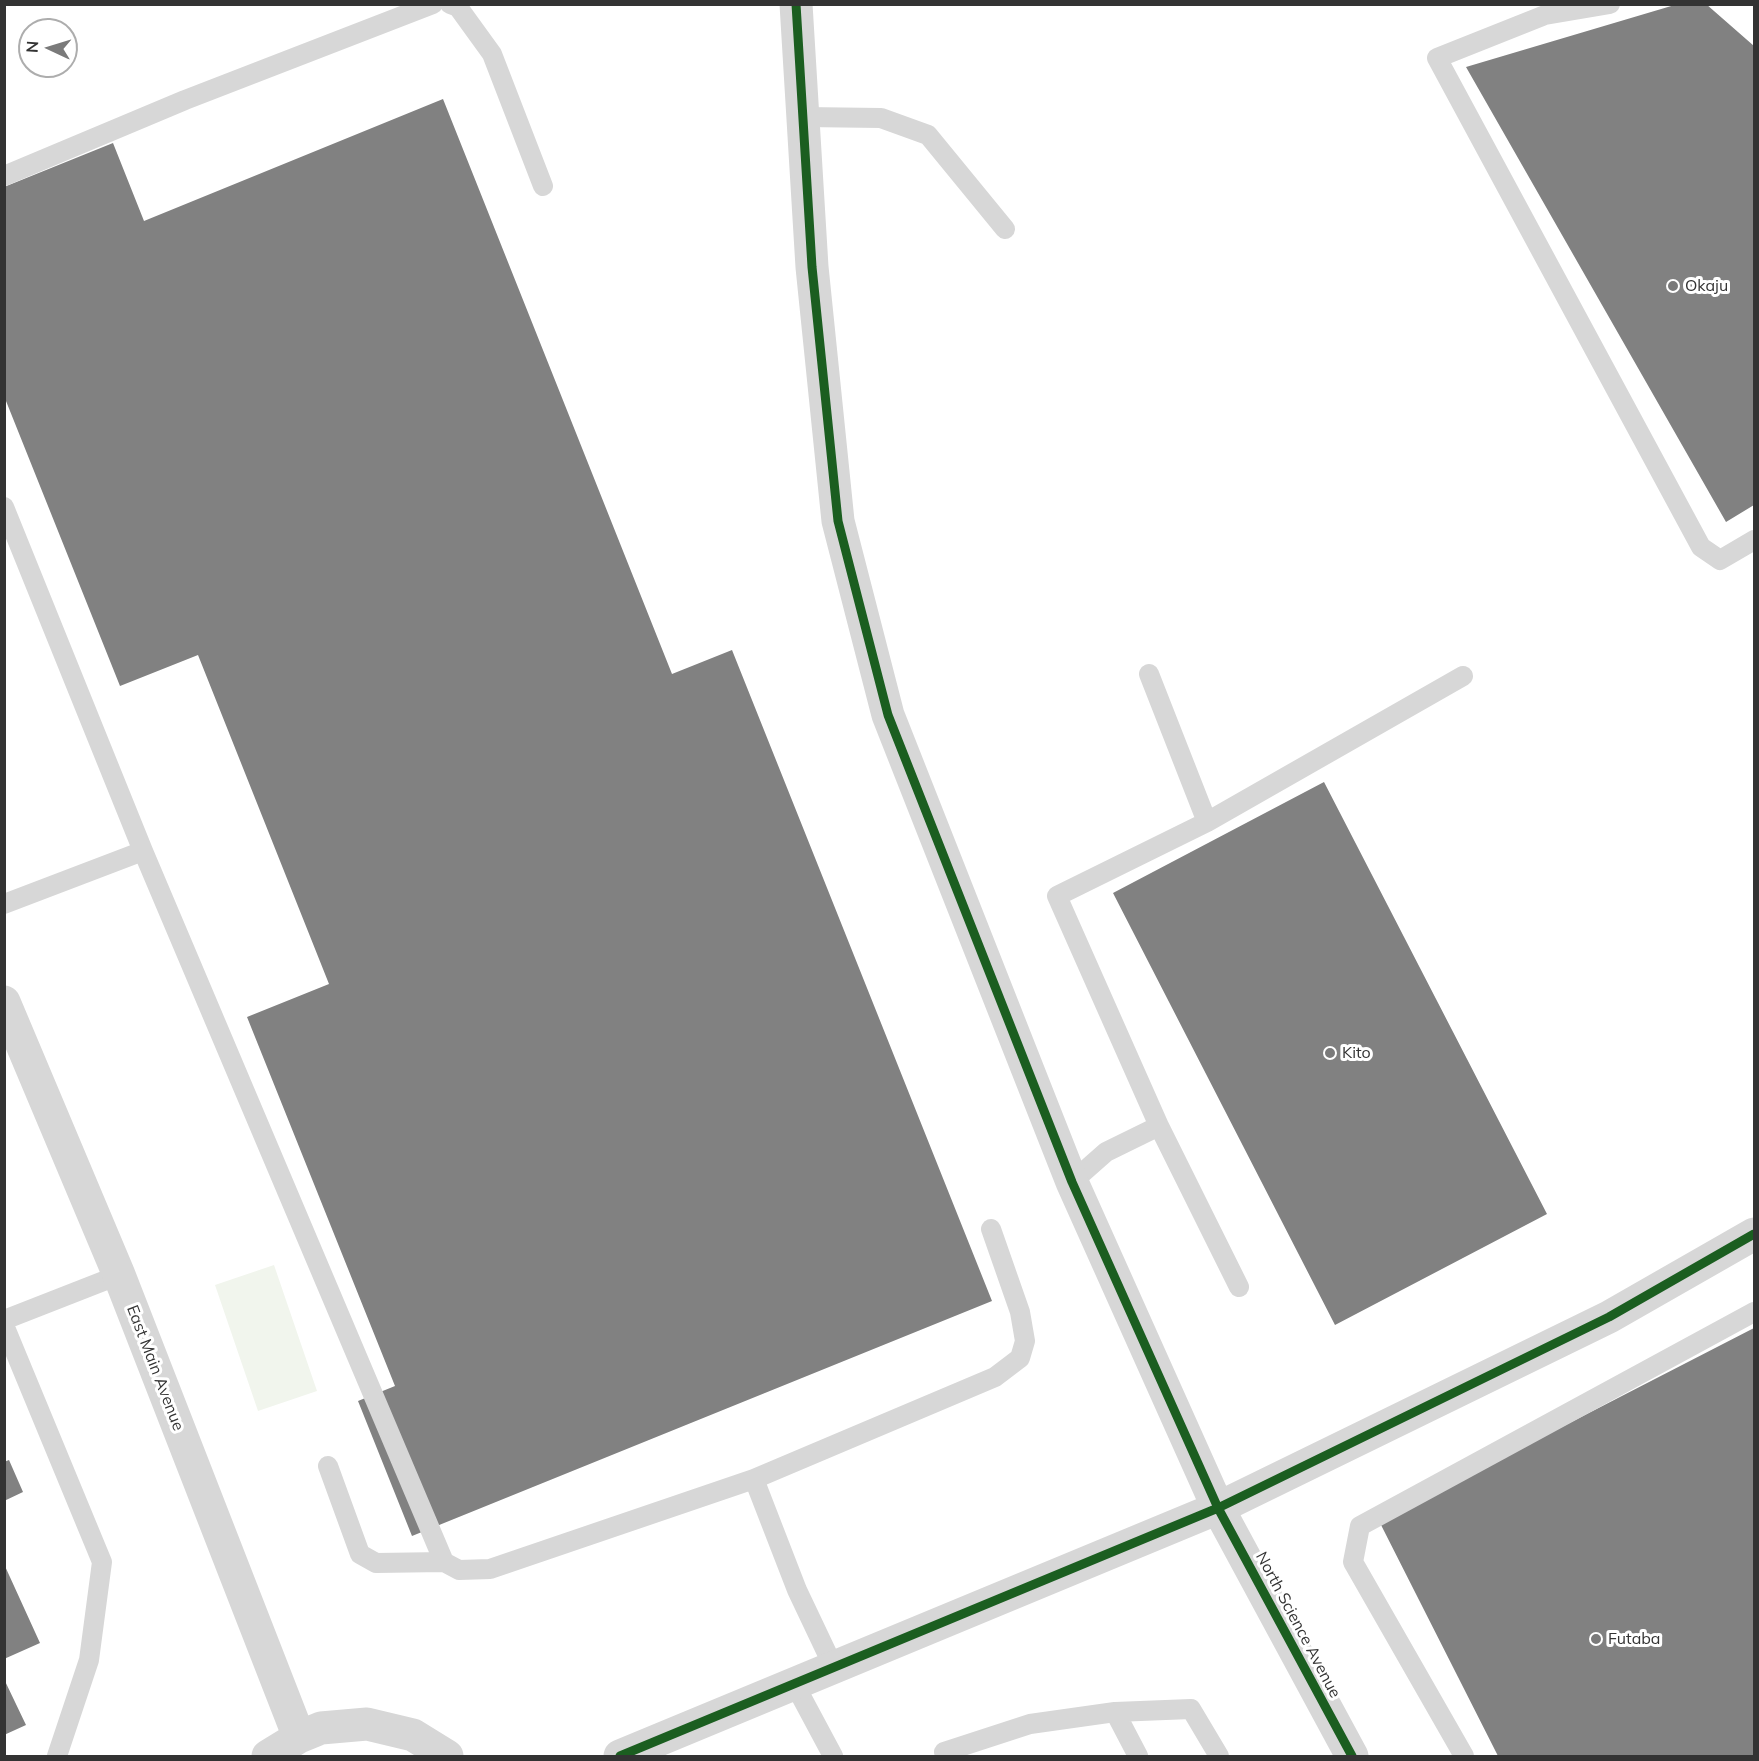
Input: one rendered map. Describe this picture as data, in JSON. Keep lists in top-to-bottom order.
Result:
{
  "streets": {
    "street": ["East Main Avenue", "North Science Avenue"]
  },
  "places": ["Okaju", "Kito", "Futaba"],
  "north": "left"
}
